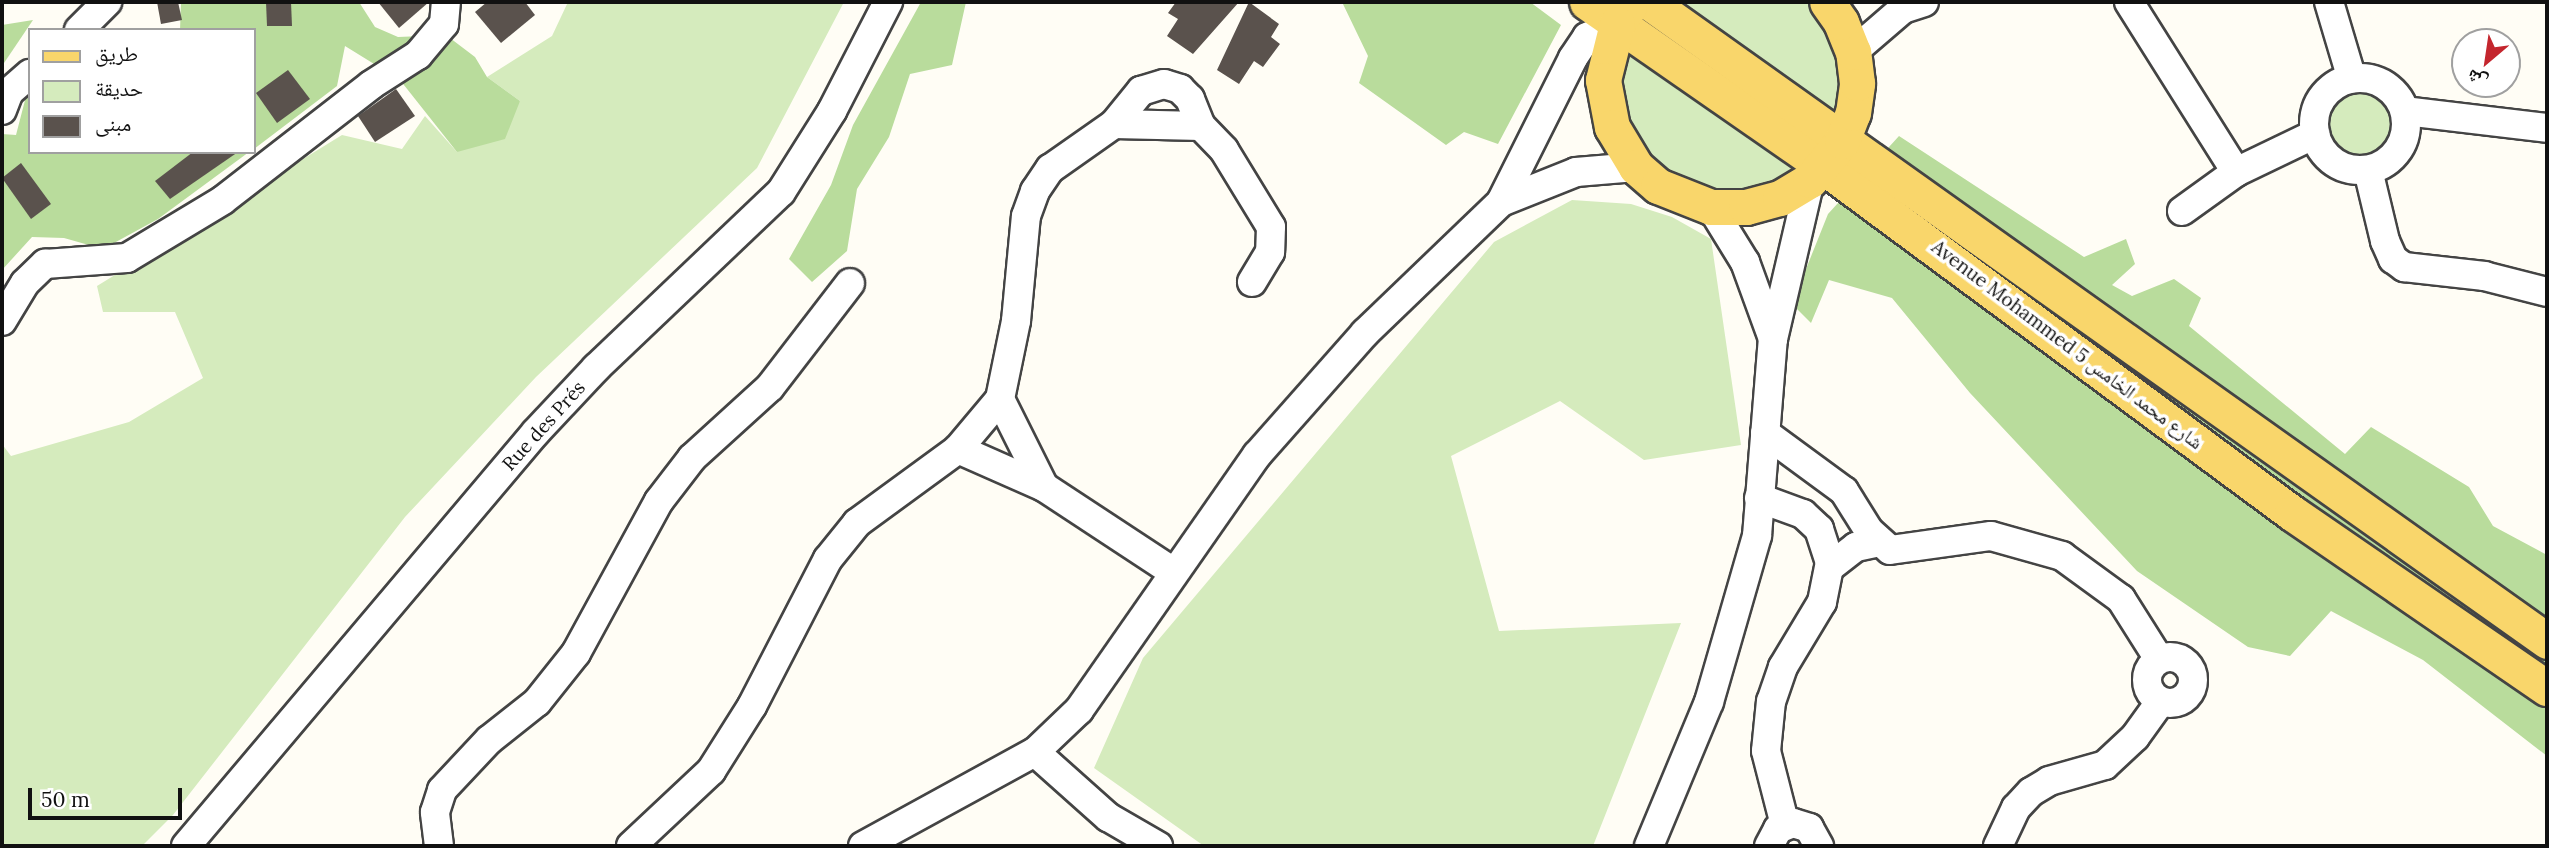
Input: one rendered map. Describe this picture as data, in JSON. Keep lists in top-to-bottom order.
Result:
{
  "streets": {
    "main road": ["Avenue Mohammed 5 شارع محمد الخامس"],
    "street": ["Rue des Prés"]
  },
  "legend": ["طريق", "حديقة", "مبنى"],
  "scale_bar": "50 m",
  "north": "bottom left"
}
